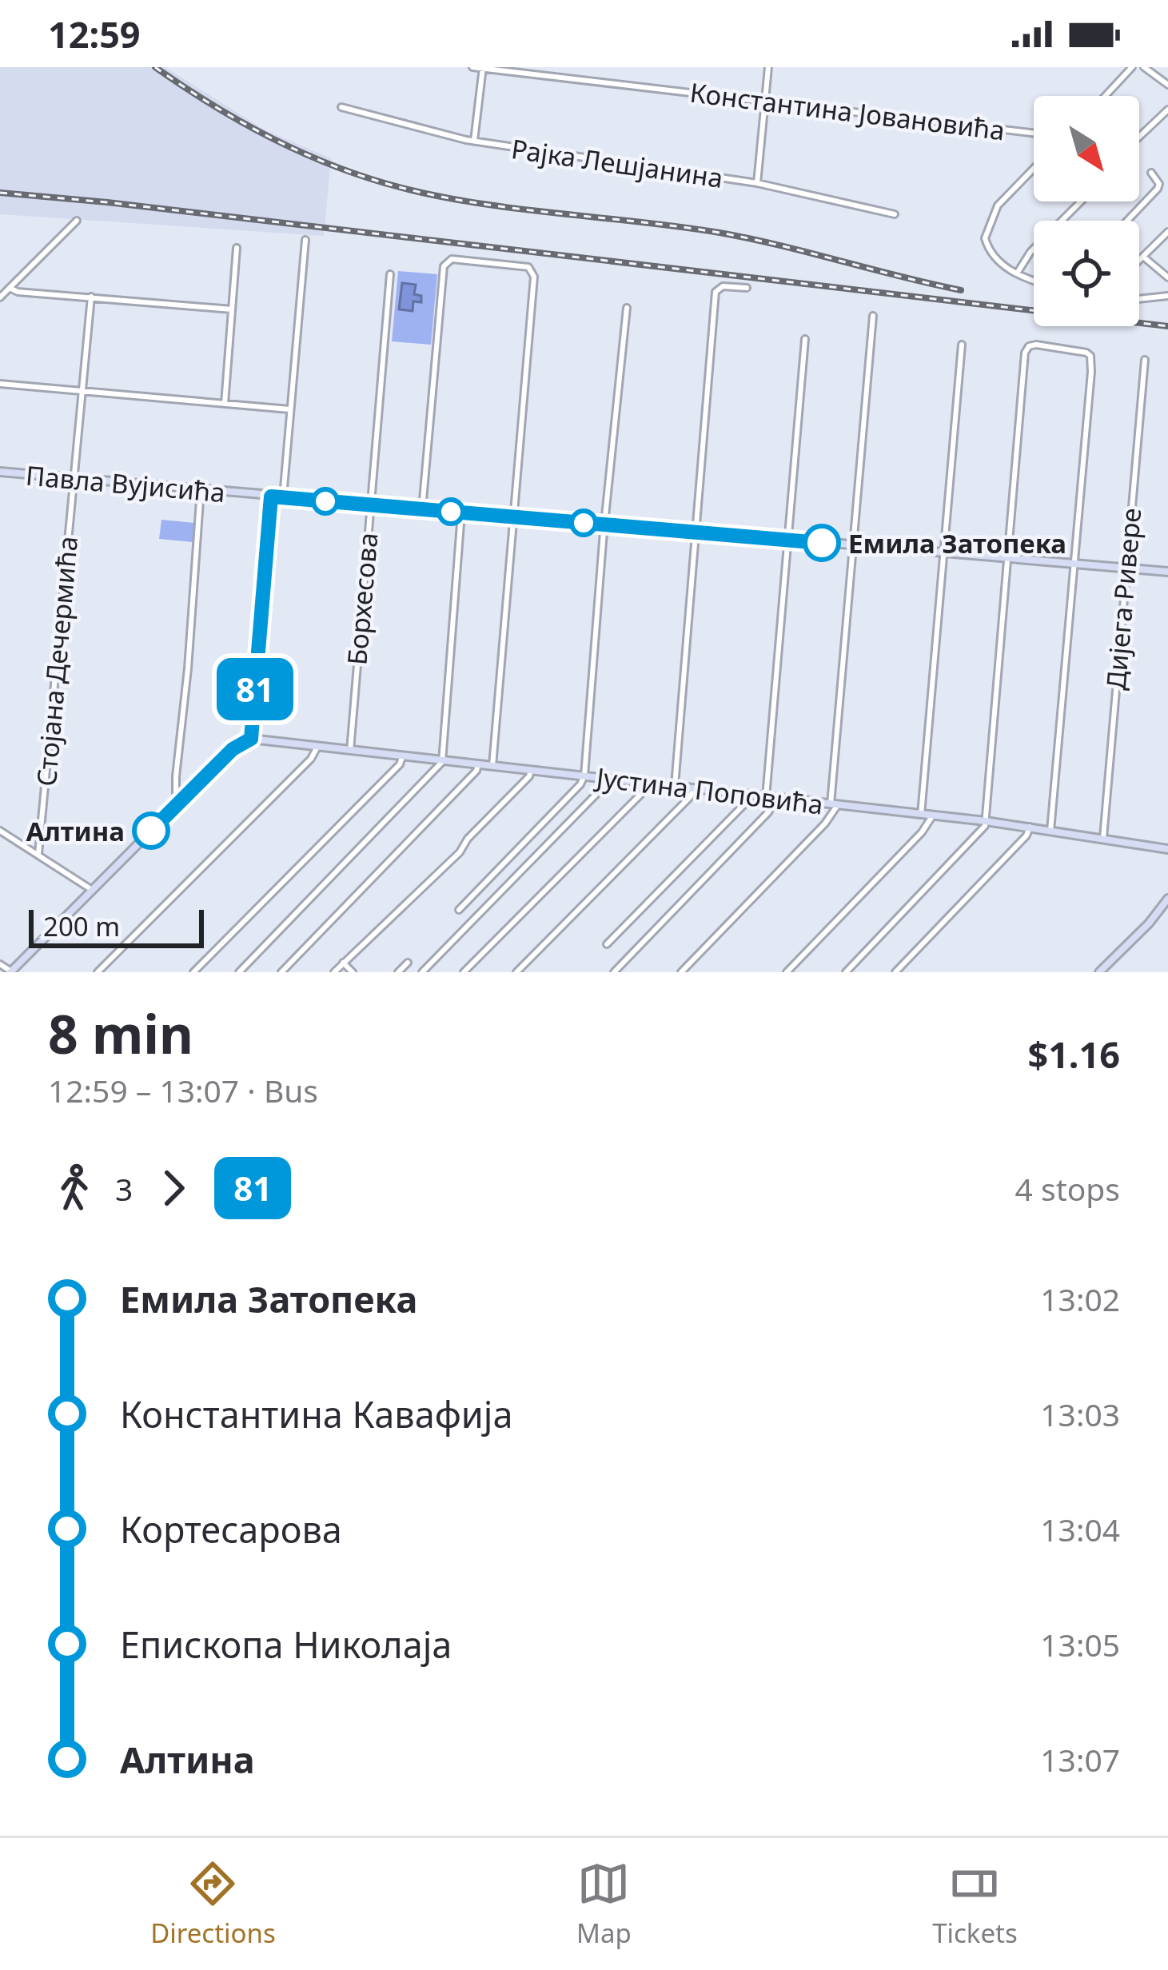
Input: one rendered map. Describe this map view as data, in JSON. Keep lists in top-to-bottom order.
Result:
{
  "streets": {
    "street": [
      "Константина Јовановића",
      "Рајка Лешјанина",
      "Павла Вујисића",
      "Борхесова",
      "Дијега Ривере",
      "Стојана Дечермића",
      "Јустина Поповића"
    ]
  },
  "crossings": [
    ["Павла Вујисића", "Борхесова"],
    ["Павла Вујисића", "Дијега Ривере"],
    ["Павла Вујисића", "Стојана Дечермића"],
    ["Борхесова", "Јустина Поповића"],
    ["Дијега Ривере", "Јустина Поповића"]
  ],
  "places": ["Емила Затопека", "Алтина"],
  "lines": ["bus line 81"],
  "scale_bar": "200 m",
  "north": "bottom right",
  "page": {
    "status": "12:59",
    "on_map": "81",
    "scale": "200 m",
    "heading": ["8 min", "12:59 – 13:07 · Bus", "$1.16"],
    "legs": ["3", "81", "4 stops"],
    "list": [
      {
        "name": "Емила Затопека",
        "value": "13:02"
      },
      {
        "name": "Константина Кавафија",
        "value": "13:03"
      },
      {
        "name": "Кортесарова",
        "value": "13:04"
      },
      {
        "name": "Епископа Николаја",
        "value": "13:05"
      },
      {
        "name": "Алтина",
        "value": "13:07"
      }
    ],
    "tabs": ["Directions", "Map", "Tickets"]
  }
}
